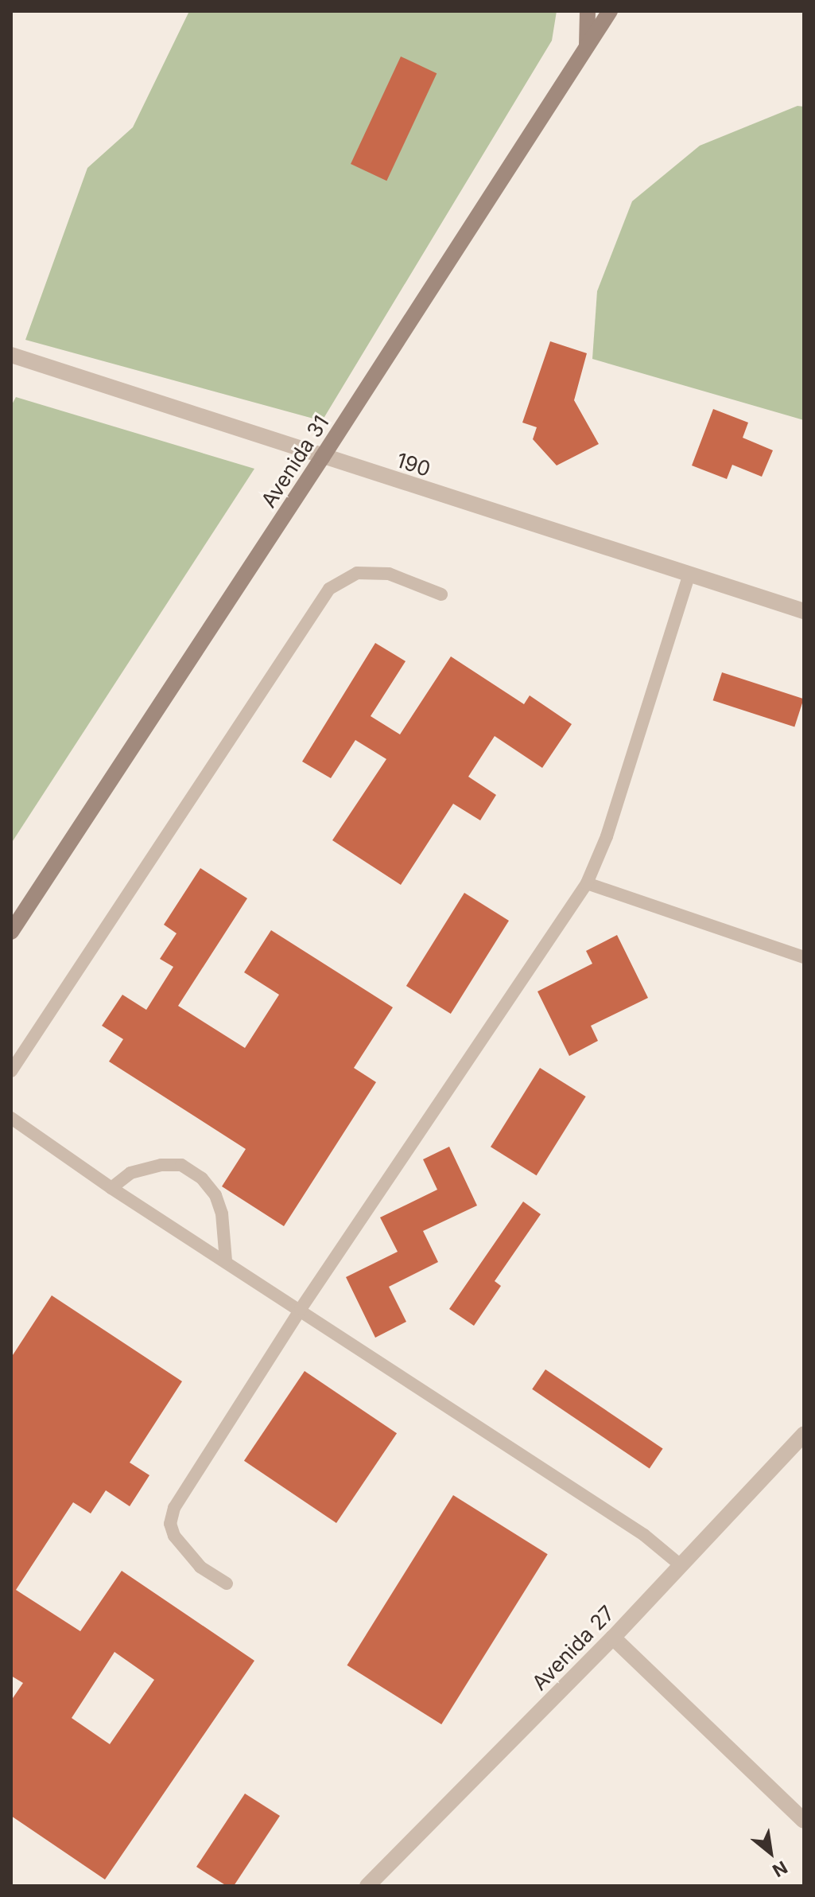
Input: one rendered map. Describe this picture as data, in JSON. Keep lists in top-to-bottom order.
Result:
{
  "streets": {
    "main road": ["Avenida 31"],
    "street": ["190", "Avenida 27"]
  },
  "crossings": [
    ["Avenida 31", "190"]
  ],
  "north": "bottom right"
}
